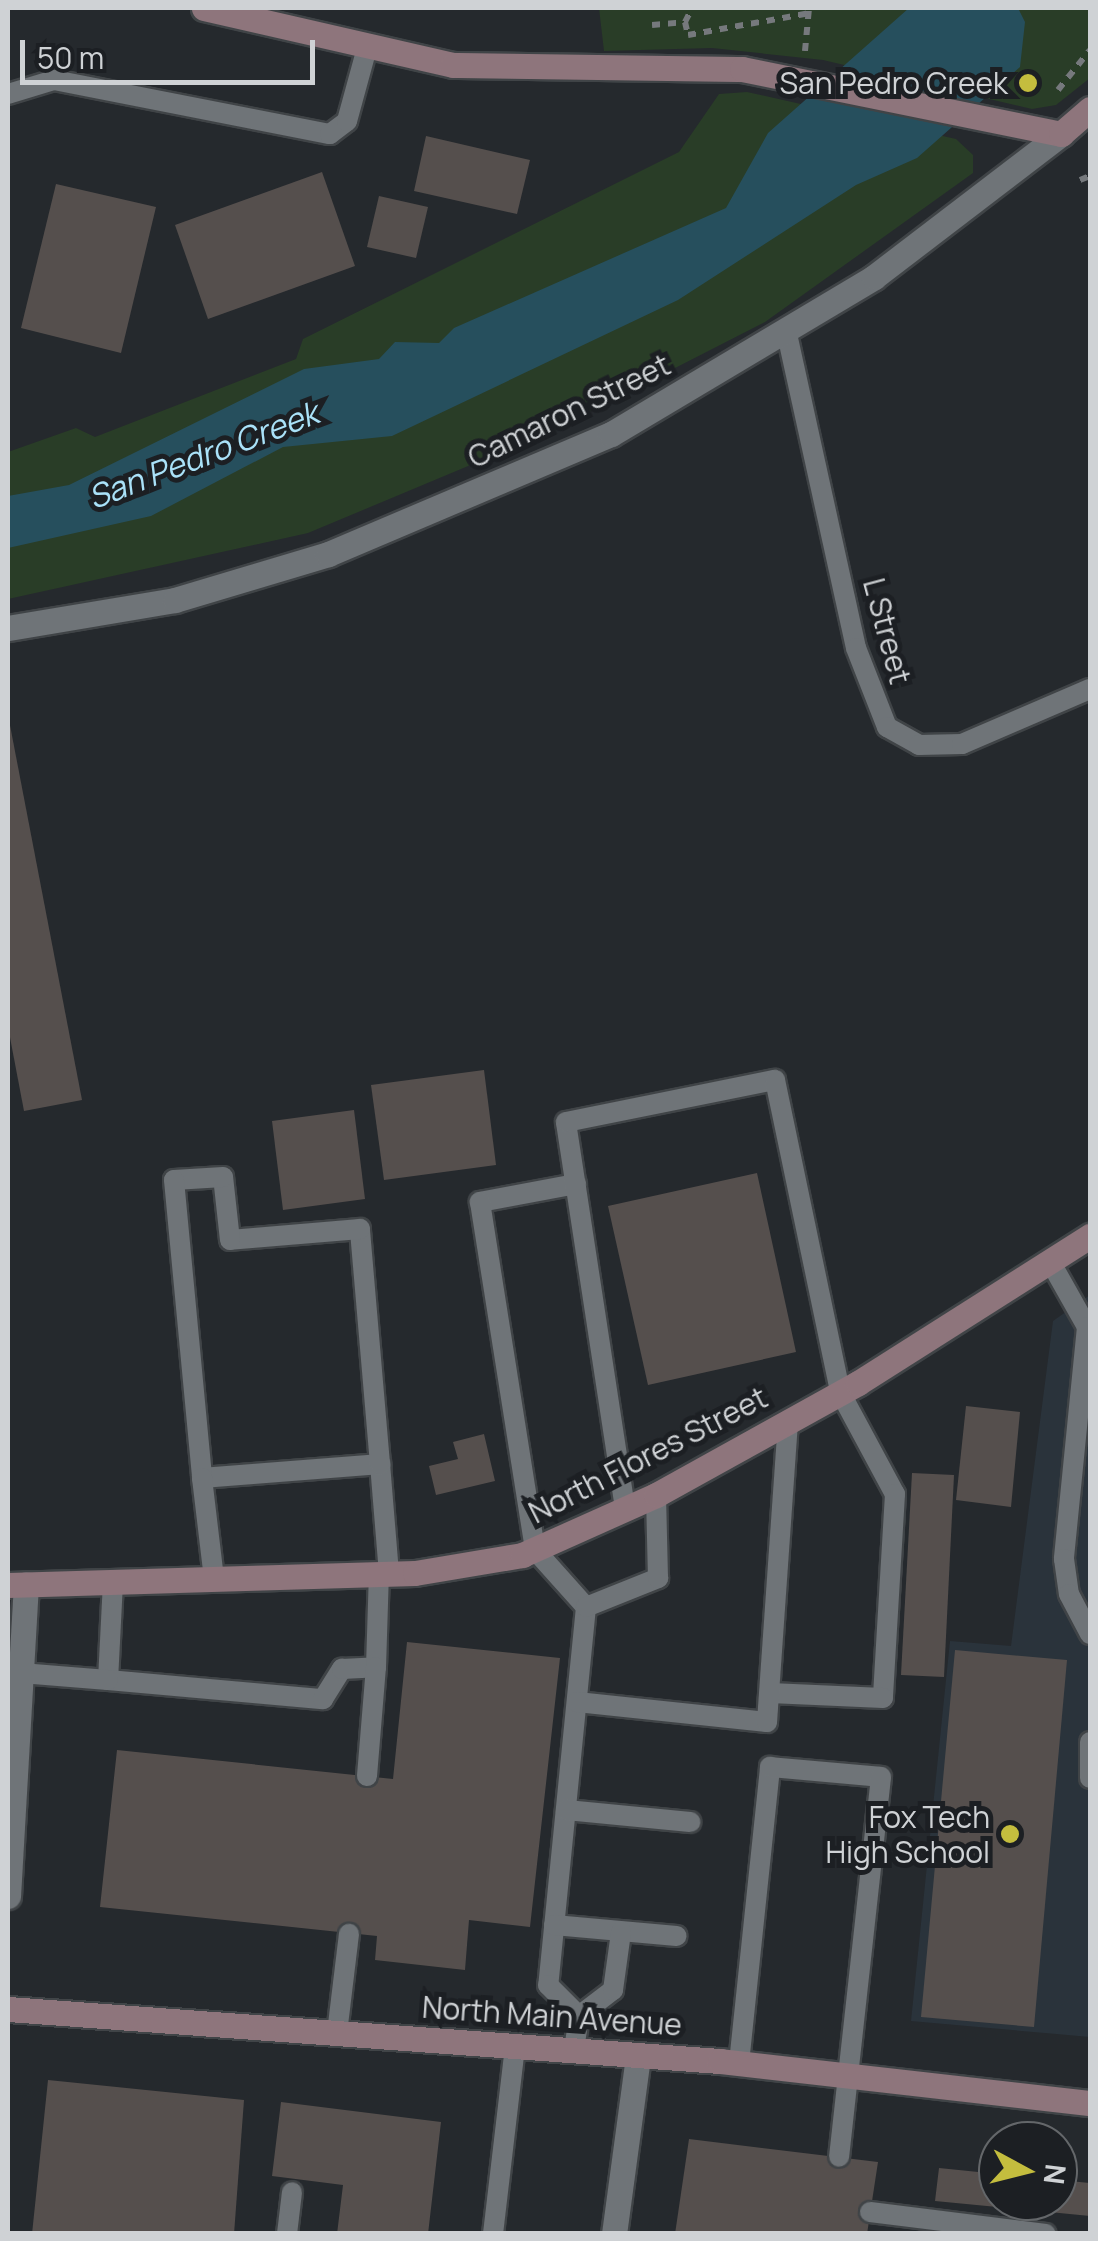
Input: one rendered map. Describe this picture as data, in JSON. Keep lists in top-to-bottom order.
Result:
{
  "streets": {
    "main road": ["Camaron Street", "North Flores Street", "North Main Avenue"],
    "lane": ["L Street"]
  },
  "crossings": [
    ["Camaron Street", "L Street"]
  ],
  "water": ["San Pedro Creek"],
  "places": ["San Pedro Creek", "Fox Tech High School"],
  "scale_bar": "50 m",
  "north": "right"
}
